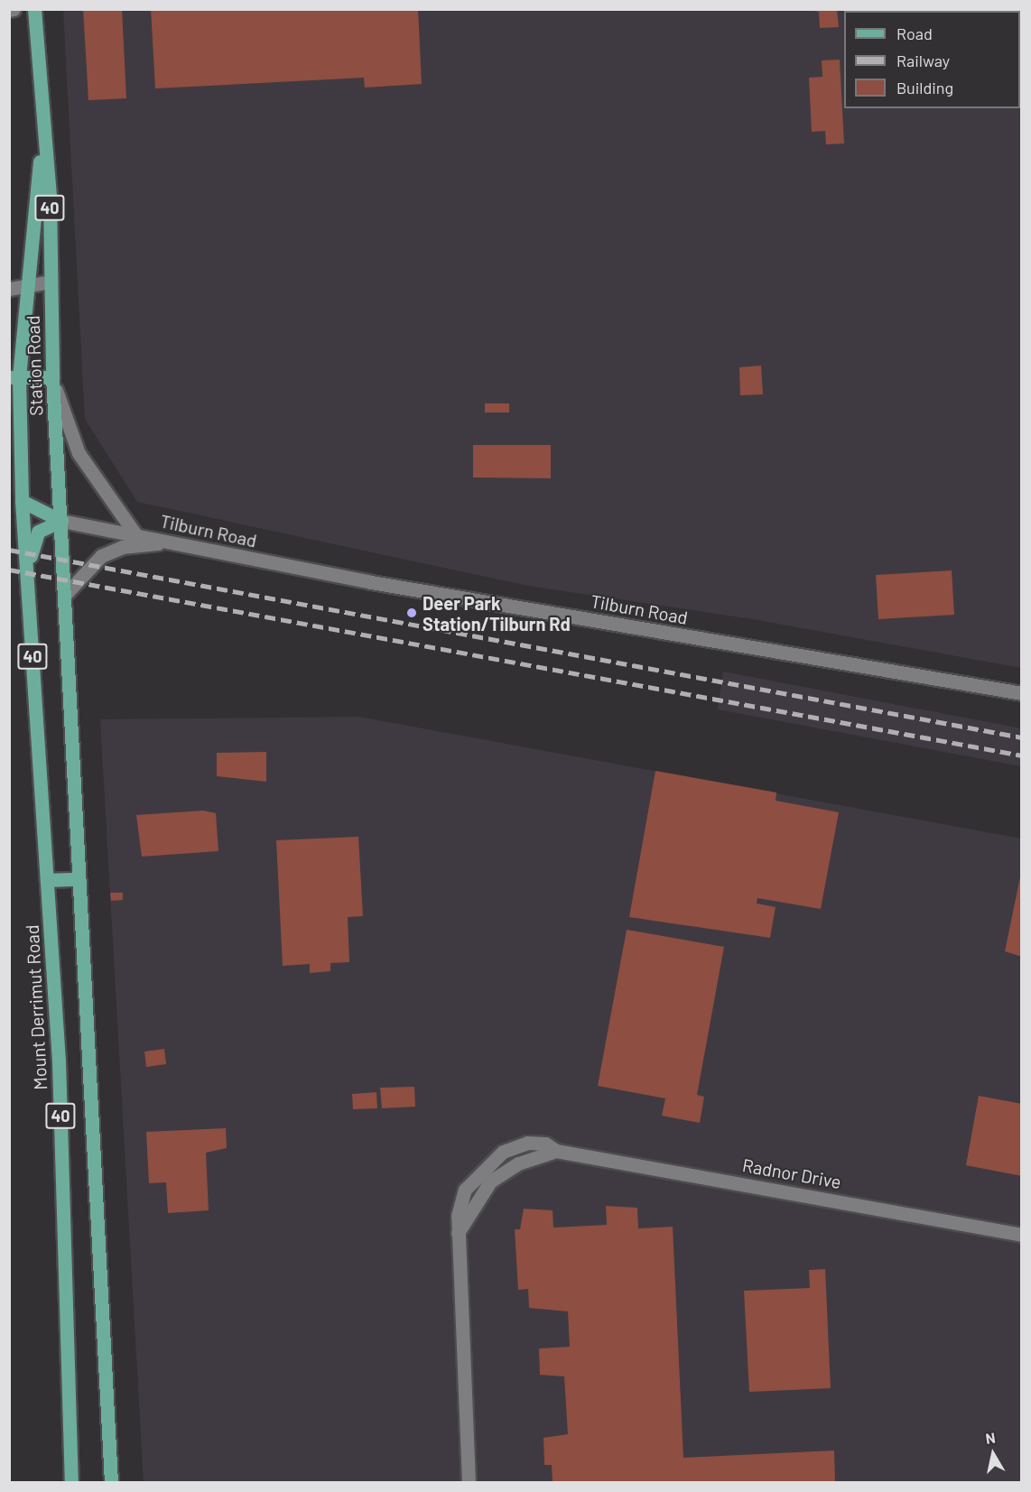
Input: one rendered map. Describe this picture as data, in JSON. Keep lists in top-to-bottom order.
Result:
{
  "streets": {
    "main road": ["40", "Station Road", "Mount Derrimut Road"],
    "street": ["Tilburn Road", "Radnor Drive"]
  },
  "crossings": [
    ["40", "Station Road"],
    ["Station Road", "Tilburn Road"],
    ["Station Road", "Mount Derrimut Road"]
  ],
  "places": ["Deer Park Station/Tilburn Rd"],
  "legend": ["Road", "Railway", "Building"],
  "north": "top"
}
